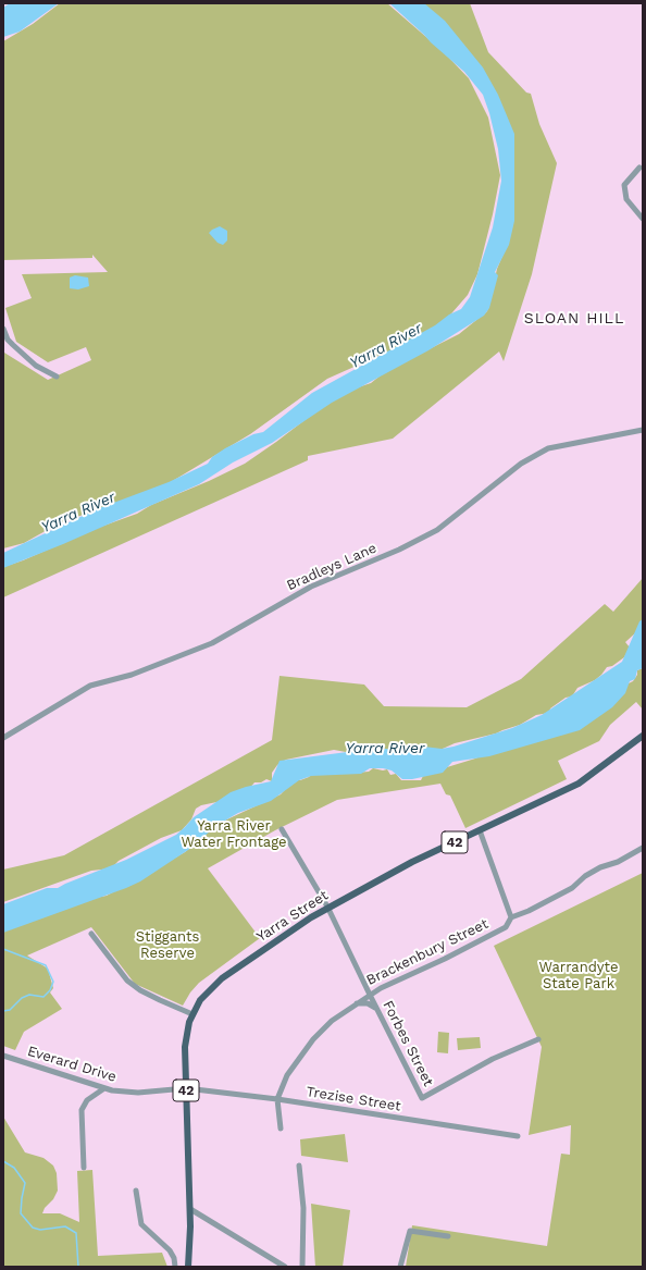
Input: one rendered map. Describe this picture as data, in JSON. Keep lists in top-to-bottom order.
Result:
{
  "streets": {
    "main road": ["42", "Yarra Street"],
    "street": [
      "Bradleys Lane",
      "Brackenbury Street",
      "Forbes Street",
      "Everard Drive",
      "Trezise Street"
    ]
  },
  "crossings": [
    ["Yarra Street", "Forbes Street"],
    ["Yarra Street", "Everard Drive"],
    ["Yarra Street", "Trezise Street"],
    ["Brackenbury Street", "Forbes Street"],
    ["Brackenbury Street", "Trezise Street"],
    ["Everard Drive", "Trezise Street"]
  ],
  "districts": ["SLOAN HILL"],
  "water": ["Yarra River"],
  "parks": ["Yarra River Water Frontage", "Stiggants Reserve", "Warrandyte State Park"]
}
